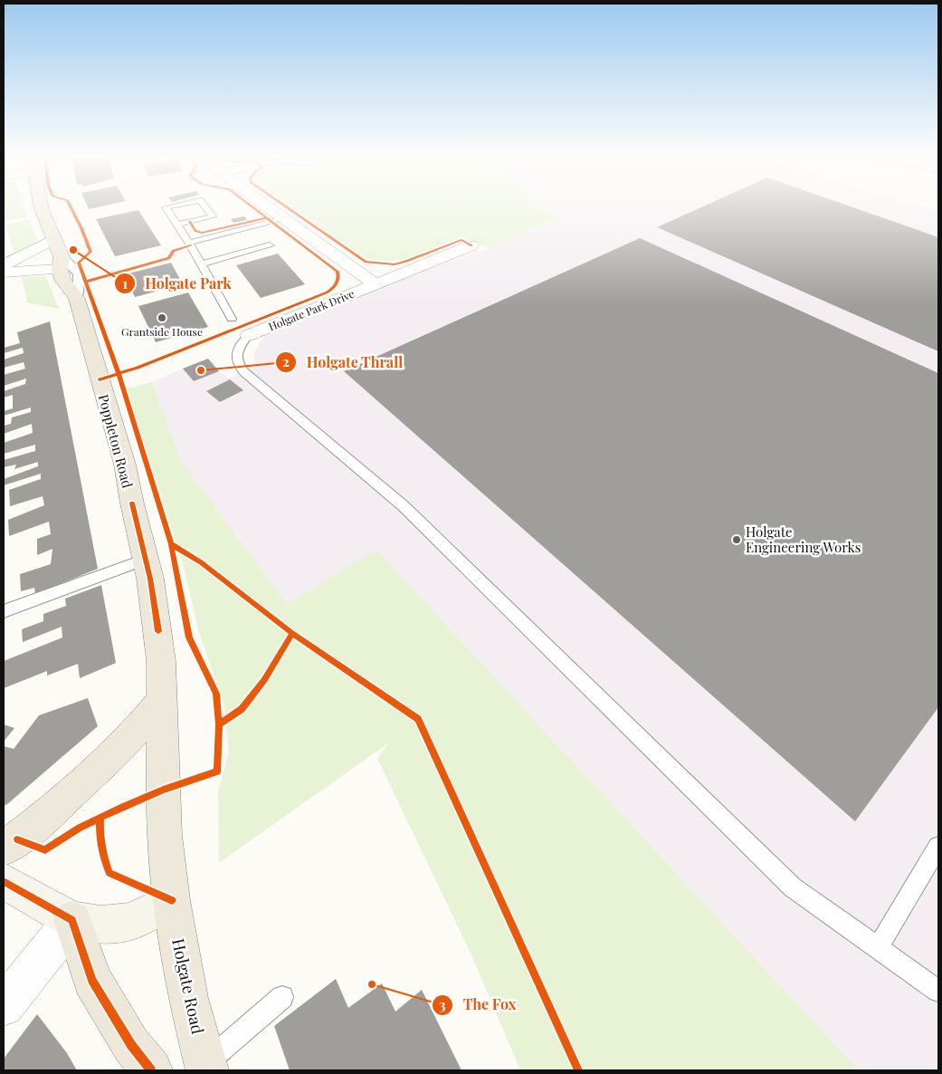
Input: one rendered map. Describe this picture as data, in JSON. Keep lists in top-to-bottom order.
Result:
{
  "streets": {
    "main road": ["Poppleton Road", "Holgate Road"],
    "street": ["Holgate Park Drive"]
  },
  "crossings": [
    ["Poppleton Road", "Holgate Road"]
  ],
  "places": [
    "Holgate Park",
    "Grantside House",
    "Holgate Thrall",
    "Holgate Engineering Works",
    "The Fox"
  ]
}
